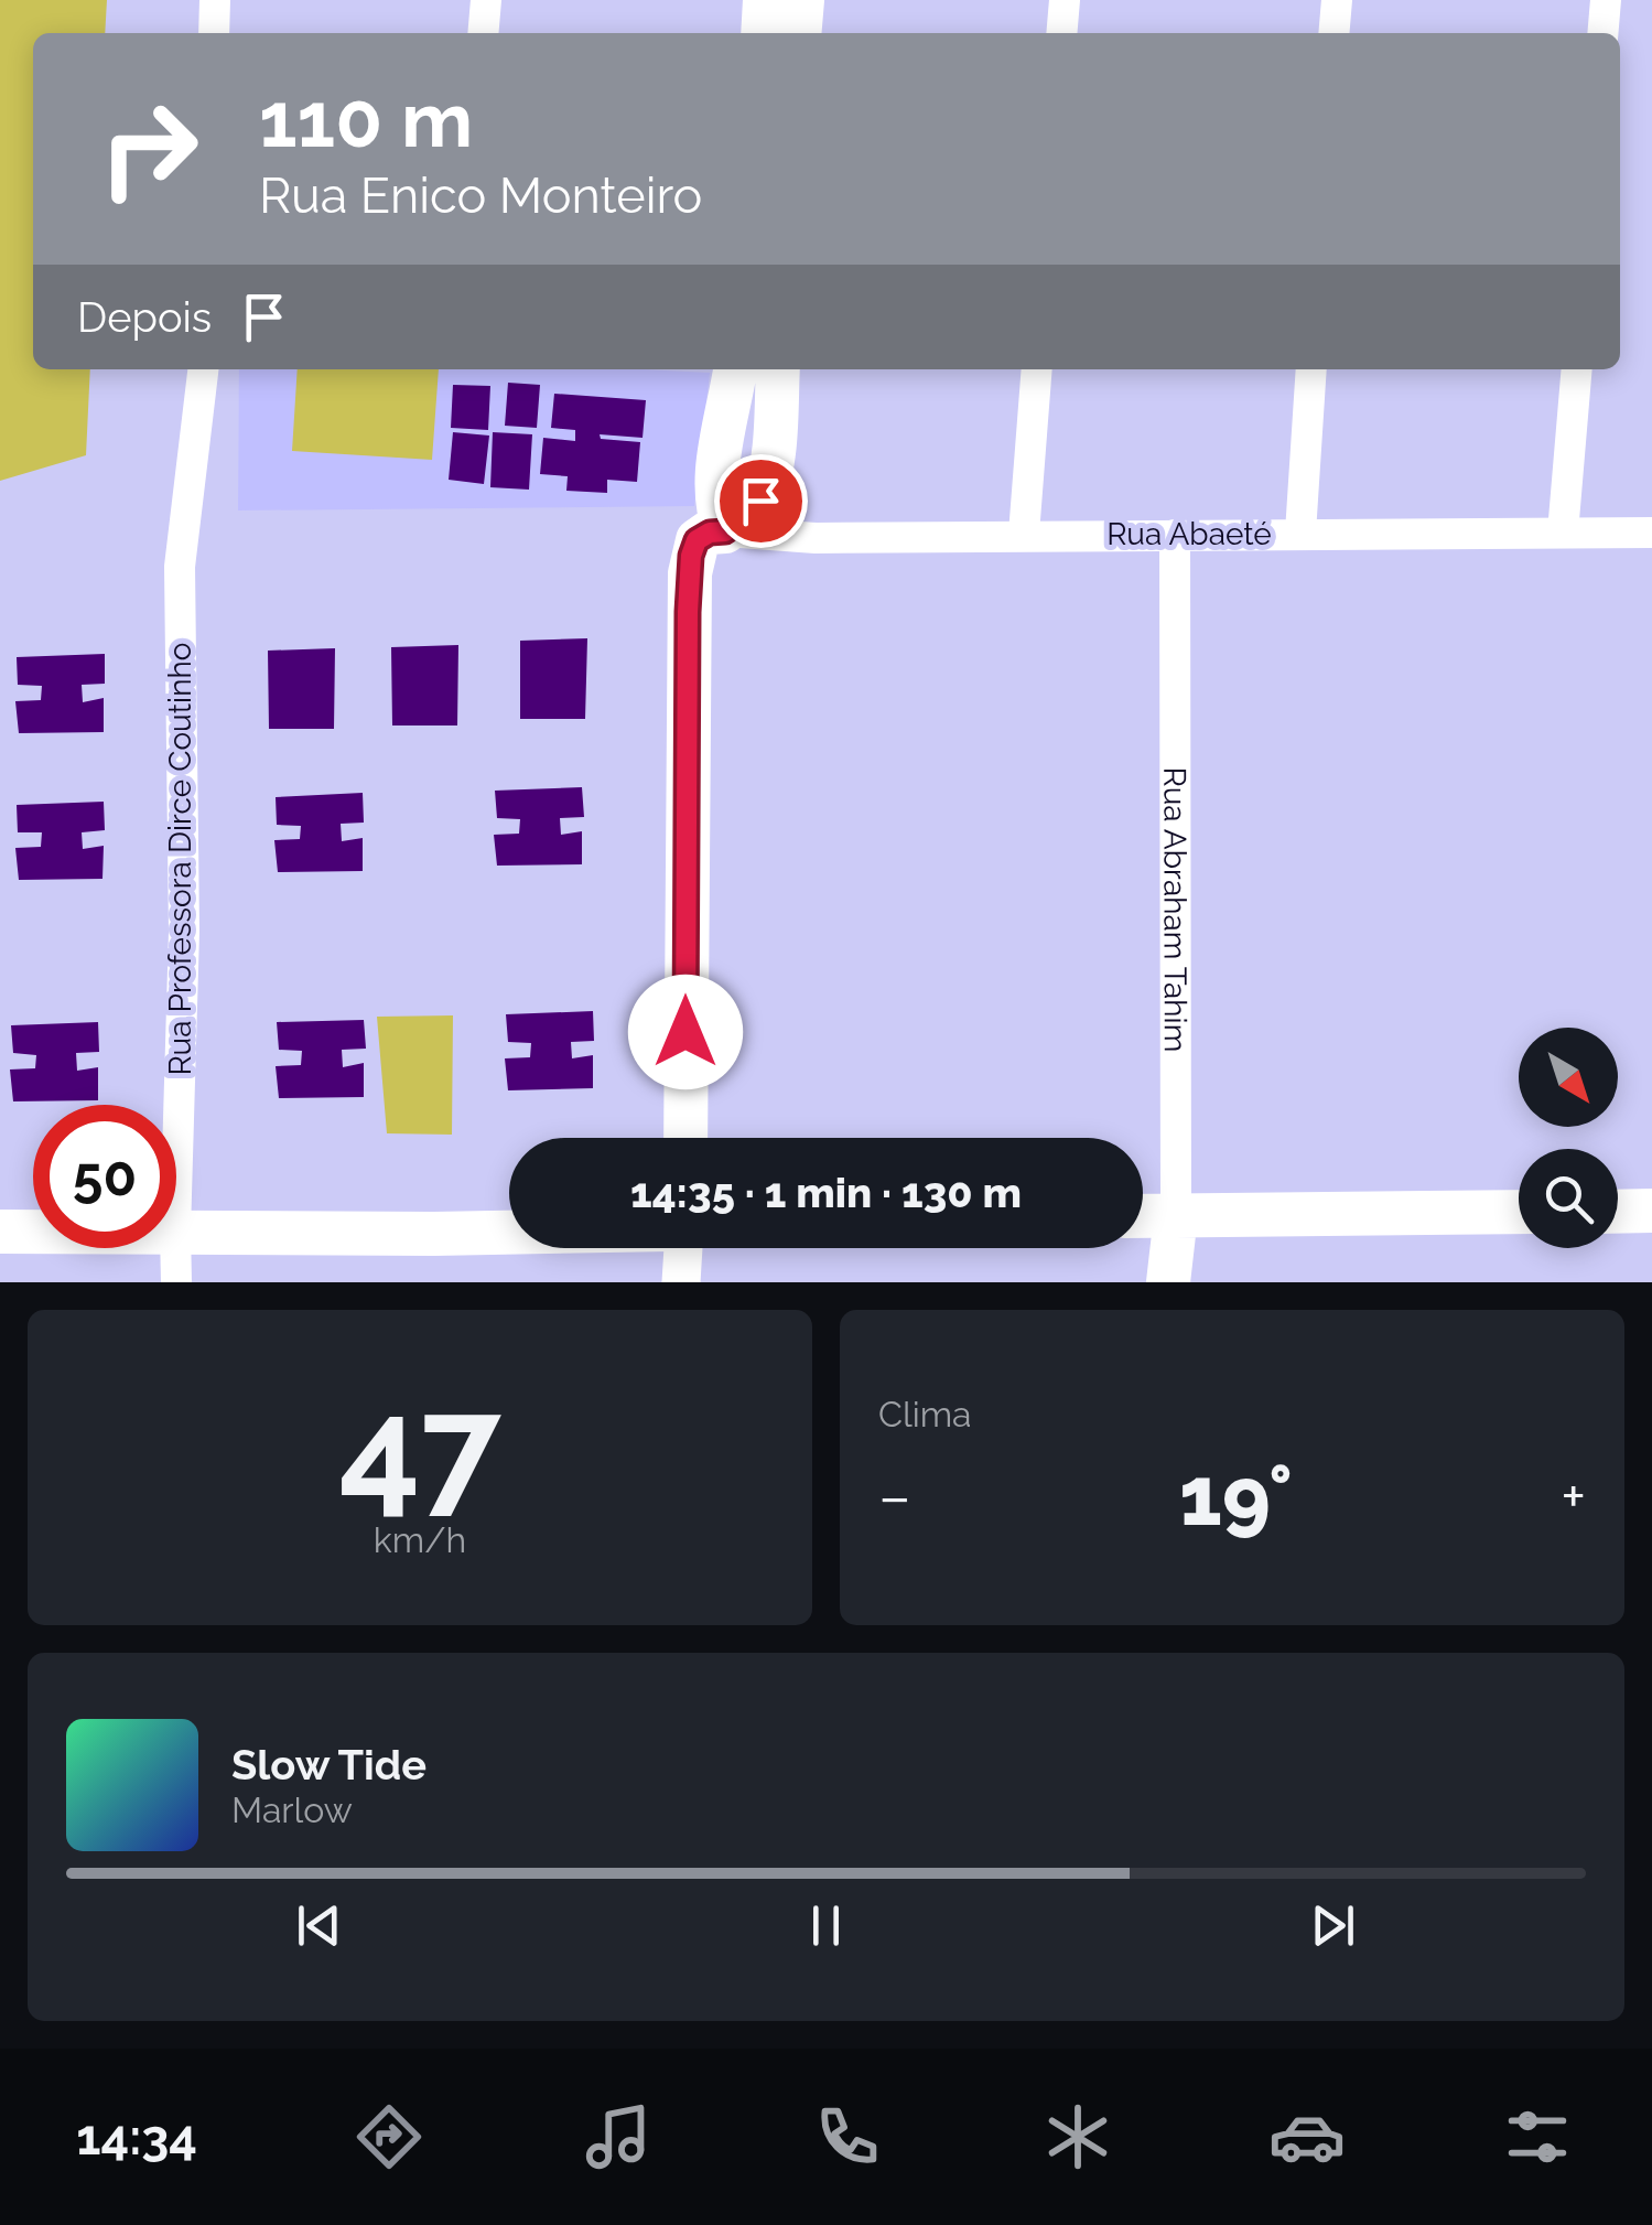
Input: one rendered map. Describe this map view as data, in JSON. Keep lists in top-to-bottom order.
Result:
{
  "streets": {
    "main road": ["Rua Abraham Tahim"],
    "street": ["Rua Abaeté", "Rua Professora Dirce Coutinho"]
  },
  "crossings": [
    ["Rua Abaeté", "Rua Abraham Tahim"]
  ],
  "north": "bottom right",
  "page": {
    "turn": ["110 m", "Rua Enico Monteiro"],
    "then": "Depois",
    "limit": "50",
    "trip": "14:35 · 1 min · 130 m",
    "tile": [
      ["47", "km/h"],
      "Clima"
    ],
    "heat": ["−", "19°", "+"],
    "song": ["Slow Tide", "Marlow"],
    "tabs": "14:34"
  }
}
